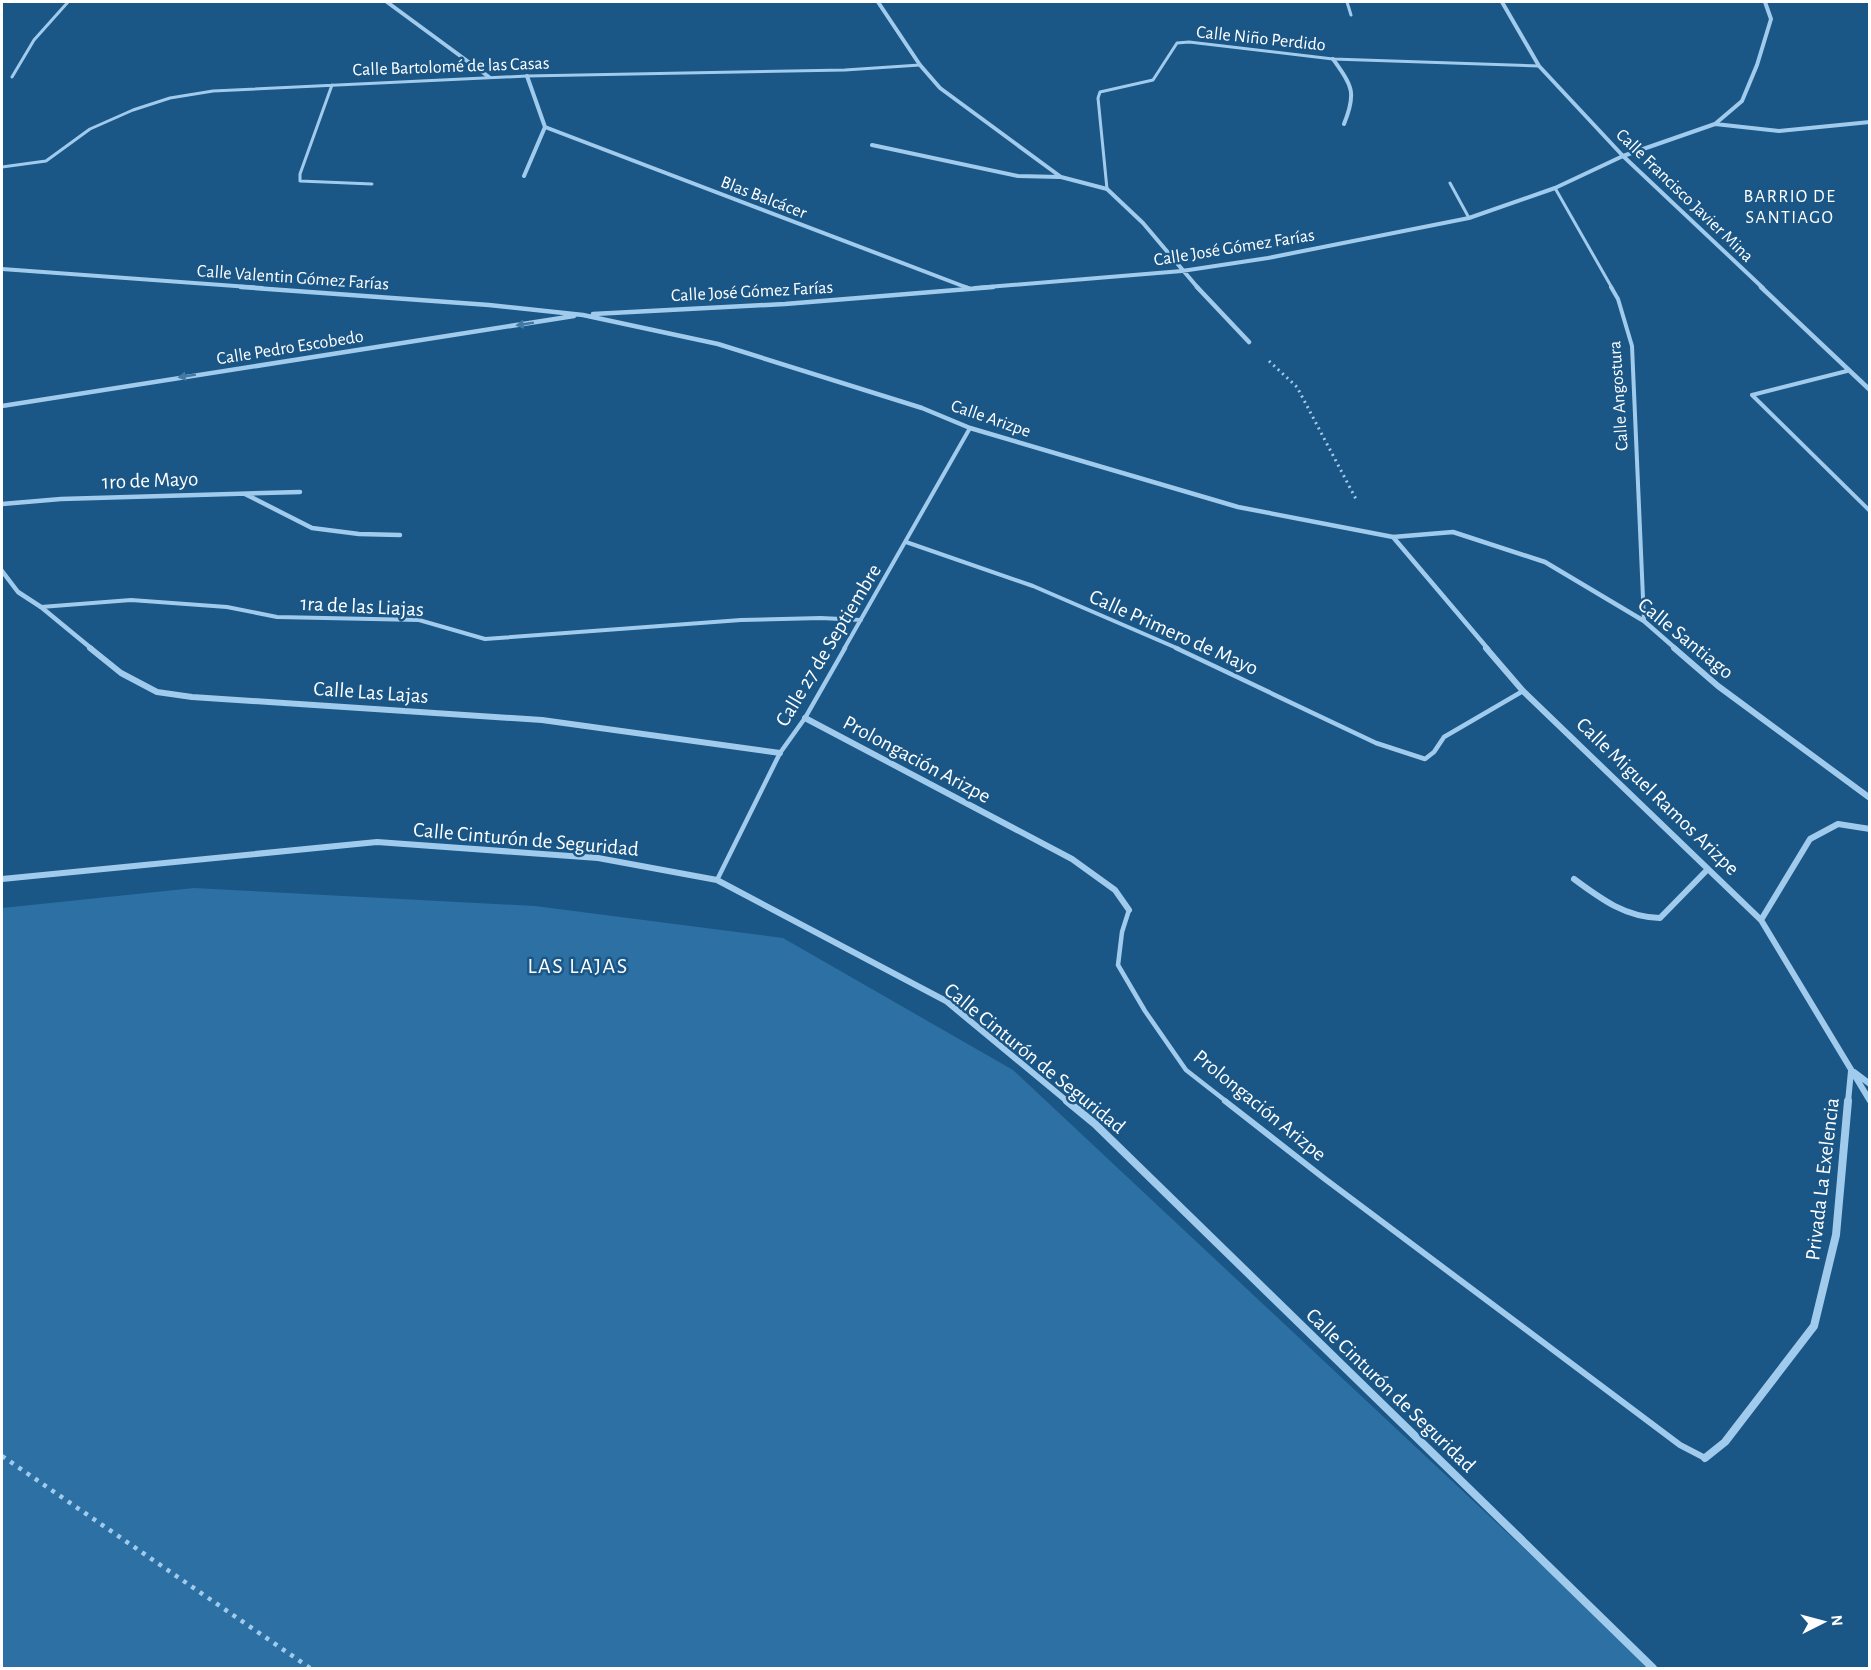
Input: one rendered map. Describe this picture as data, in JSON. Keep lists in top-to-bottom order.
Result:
{
  "streets": {
    "street": [
      "Calle Francisco Javier Mina",
      "Blas Balcácer",
      "Calle José Gómez Farías",
      "Calle Valentin Gómez Farías",
      "Calle Pedro Escobedo",
      "Calle Arizpe",
      "1ro de Mayo",
      "Calle Santiago",
      "Calle Las Lajas",
      "Prolongación Arizpe",
      "Calle Miguel Ramos Arizpe",
      "Calle Cinturón de Seguridad",
      "Privada La Exelencia"
    ],
    "lane": [
      "Calle Niño Perdido",
      "Calle Bartolomé de las Casas",
      "Calle Angostura",
      "1ra de las Liajas",
      "Calle Primero de Mayo",
      "Calle 27 de Septiembre"
    ]
  },
  "crossings": [
    ["Calle Niño Perdido", "Calle Francisco Javier Mina"],
    ["Calle Francisco Javier Mina", "Calle José Gómez Farías"],
    ["Blas Balcácer", "Calle José Gómez Farías"],
    ["Calle José Gómez Farías", "Calle Valentin Gómez Farías"],
    ["Calle José Gómez Farías", "Calle Pedro Escobedo"],
    ["Calle José Gómez Farías", "Calle Angostura"],
    ["Calle José Gómez Farías", "Calle Arizpe"],
    ["Calle Valentin Gómez Farías", "Calle Pedro Escobedo"],
    ["Calle Valentin Gómez Farías", "Calle Arizpe"],
    ["Calle Pedro Escobedo", "Calle Arizpe"],
    ["Calle Angostura", "Calle Santiago"],
    ["Calle Arizpe", "Calle Santiago"],
    ["Calle Arizpe", "Calle 27 de Septiembre"],
    ["Calle Arizpe", "Calle Miguel Ramos Arizpe"],
    ["1ra de las Liajas", "Calle 27 de Septiembre"],
    ["1ra de las Liajas", "Calle Las Lajas"],
    ["Calle Primero de Mayo", "Calle 27 de Septiembre"],
    ["Calle Primero de Mayo", "Calle Miguel Ramos Arizpe"],
    ["Calle Santiago", "Calle Miguel Ramos Arizpe"],
    ["Calle 27 de Septiembre", "Calle Las Lajas"],
    ["Calle 27 de Septiembre", "Prolongación Arizpe"],
    ["Calle 27 de Septiembre", "Calle Cinturón de Seguridad"],
    ["Prolongación Arizpe", "Privada La Exelencia"],
    ["Calle Miguel Ramos Arizpe", "Privada La Exelencia"]
  ],
  "one_way": ["Calle Pedro Escobedo"],
  "districts": ["BARRIO DE SANTIAGO", "LAS LAJAS"],
  "north": "right"
}
